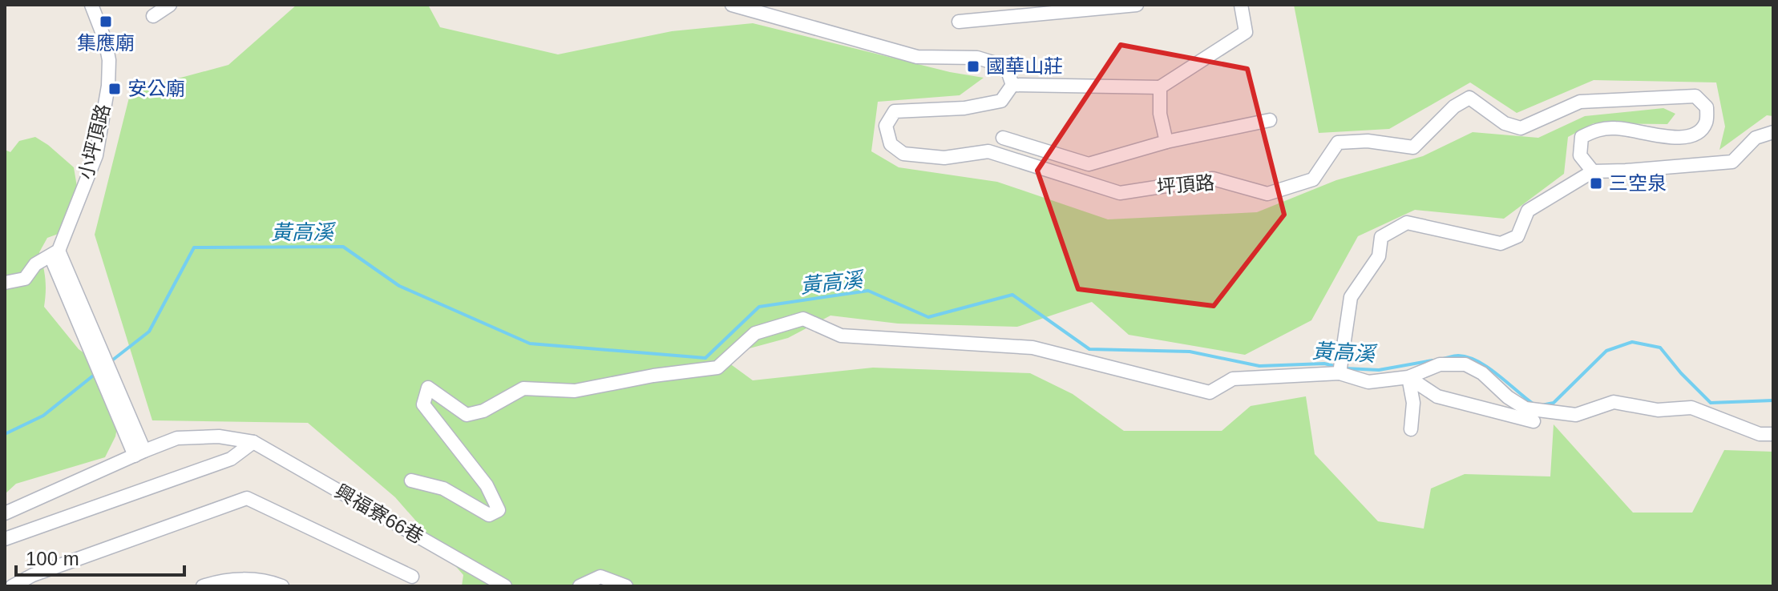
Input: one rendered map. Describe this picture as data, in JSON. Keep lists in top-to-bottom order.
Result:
{
  "streets": {
    "street": ["小坪頂路", "坪頂路", "興福寮66巷"]
  },
  "water": ["黃高溪"],
  "places": {
    "transit": [
      "集應廟",
      "國華山莊",
      "安公廟",
      "三空泉"
    ]
  },
  "scale_bar": "100 m"
}
